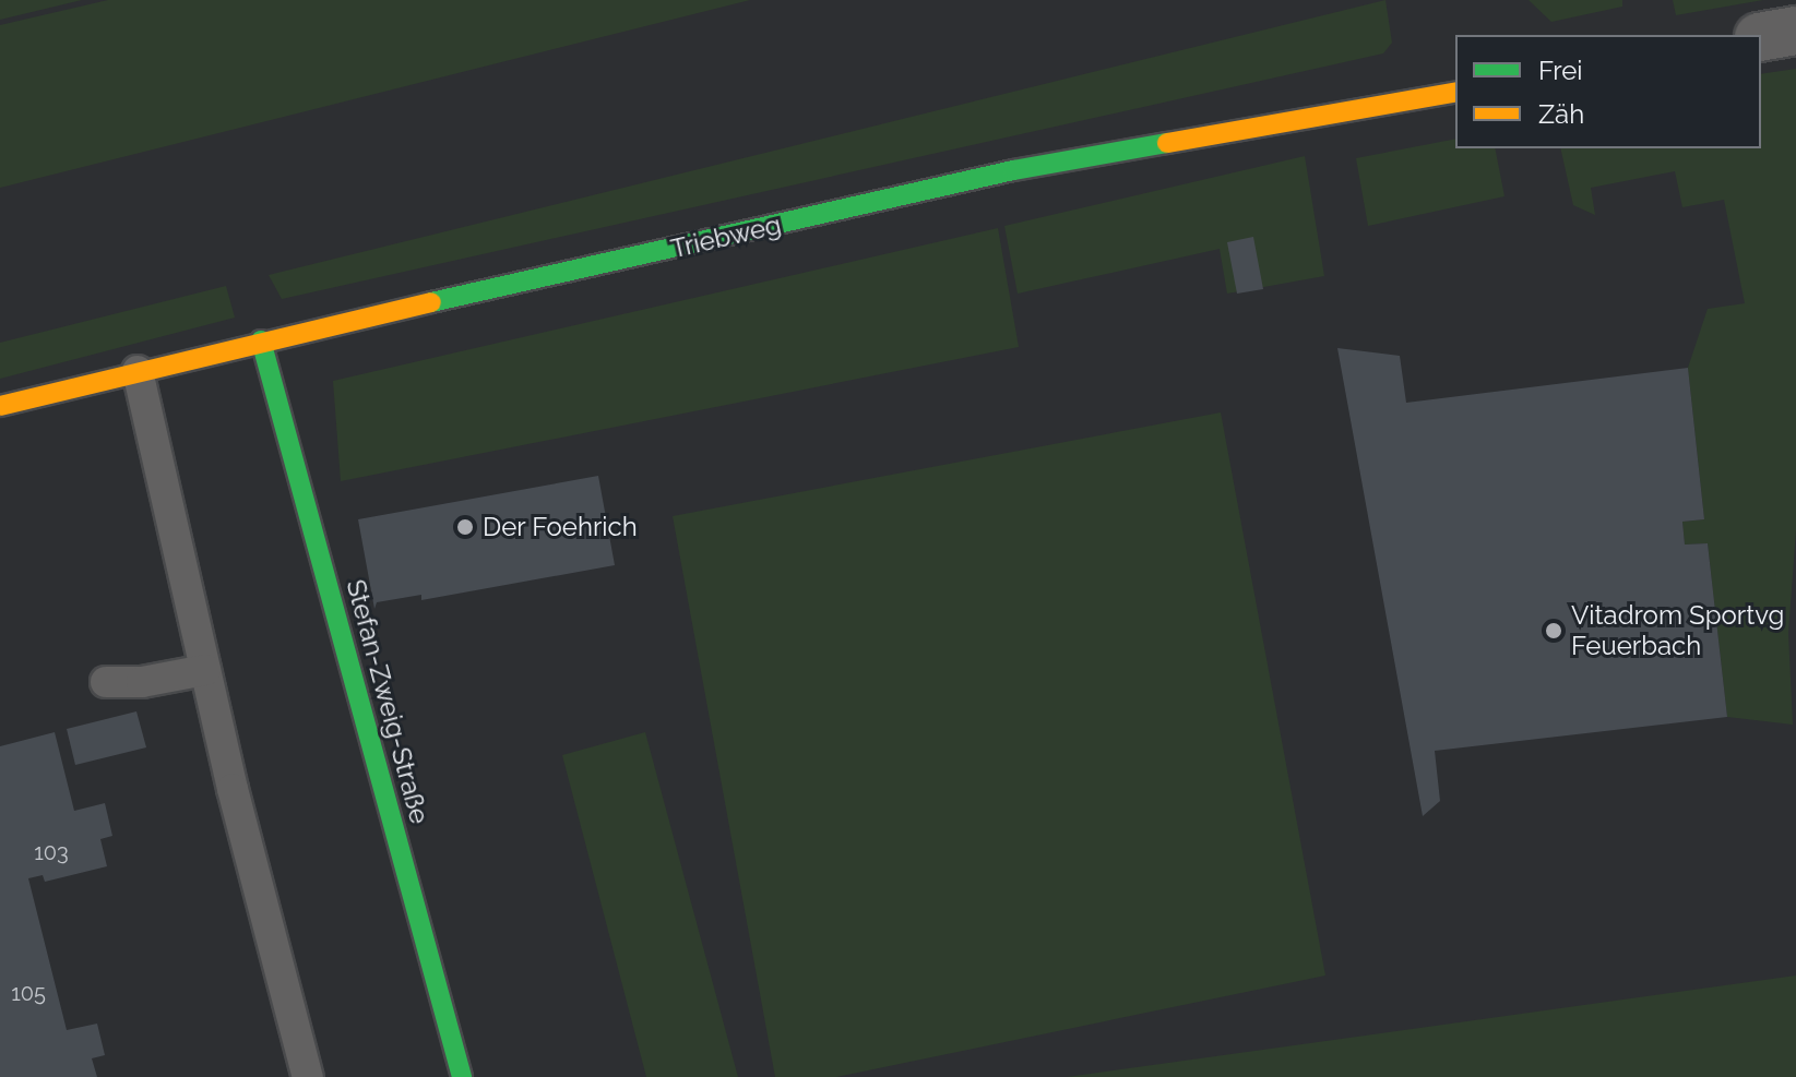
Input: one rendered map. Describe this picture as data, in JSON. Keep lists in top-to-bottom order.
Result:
{
  "streets": {
    "street": ["Triebweg", "Stefan-Zweig-Straße"]
  },
  "crossings": [
    ["Triebweg", "Stefan-Zweig-Straße"]
  ],
  "places": ["Der Foehrich", "Vitadrom Sportvg Feuerbach"],
  "house_numbers": ["103", "105"],
  "legend": ["Frei", "Zäh"]
}
